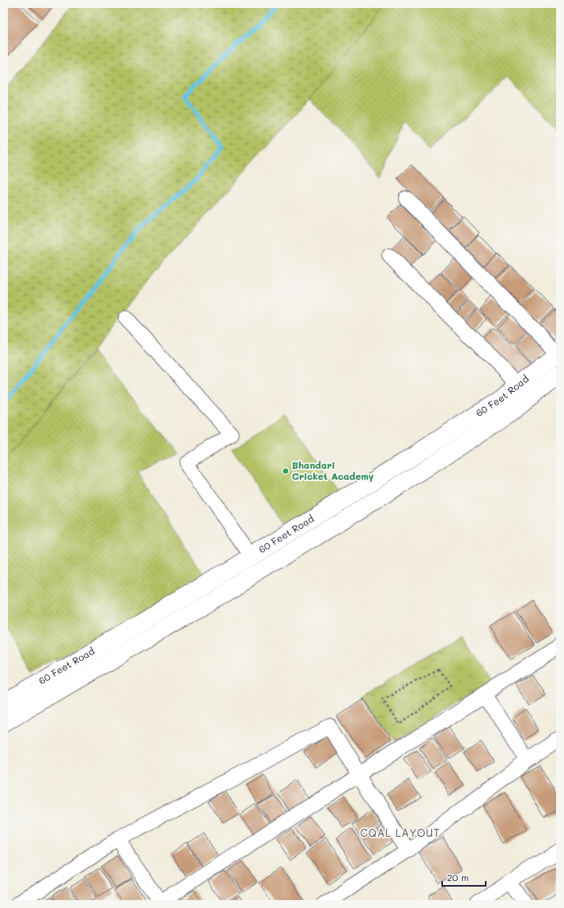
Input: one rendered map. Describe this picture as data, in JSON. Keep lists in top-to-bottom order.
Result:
{
  "streets": {
    "street": ["60 Feet Road"]
  },
  "districts": ["CQAL LAYOUT"],
  "places": ["Bhandari Cricket Academy"],
  "scale_bar": "20 m"
}
